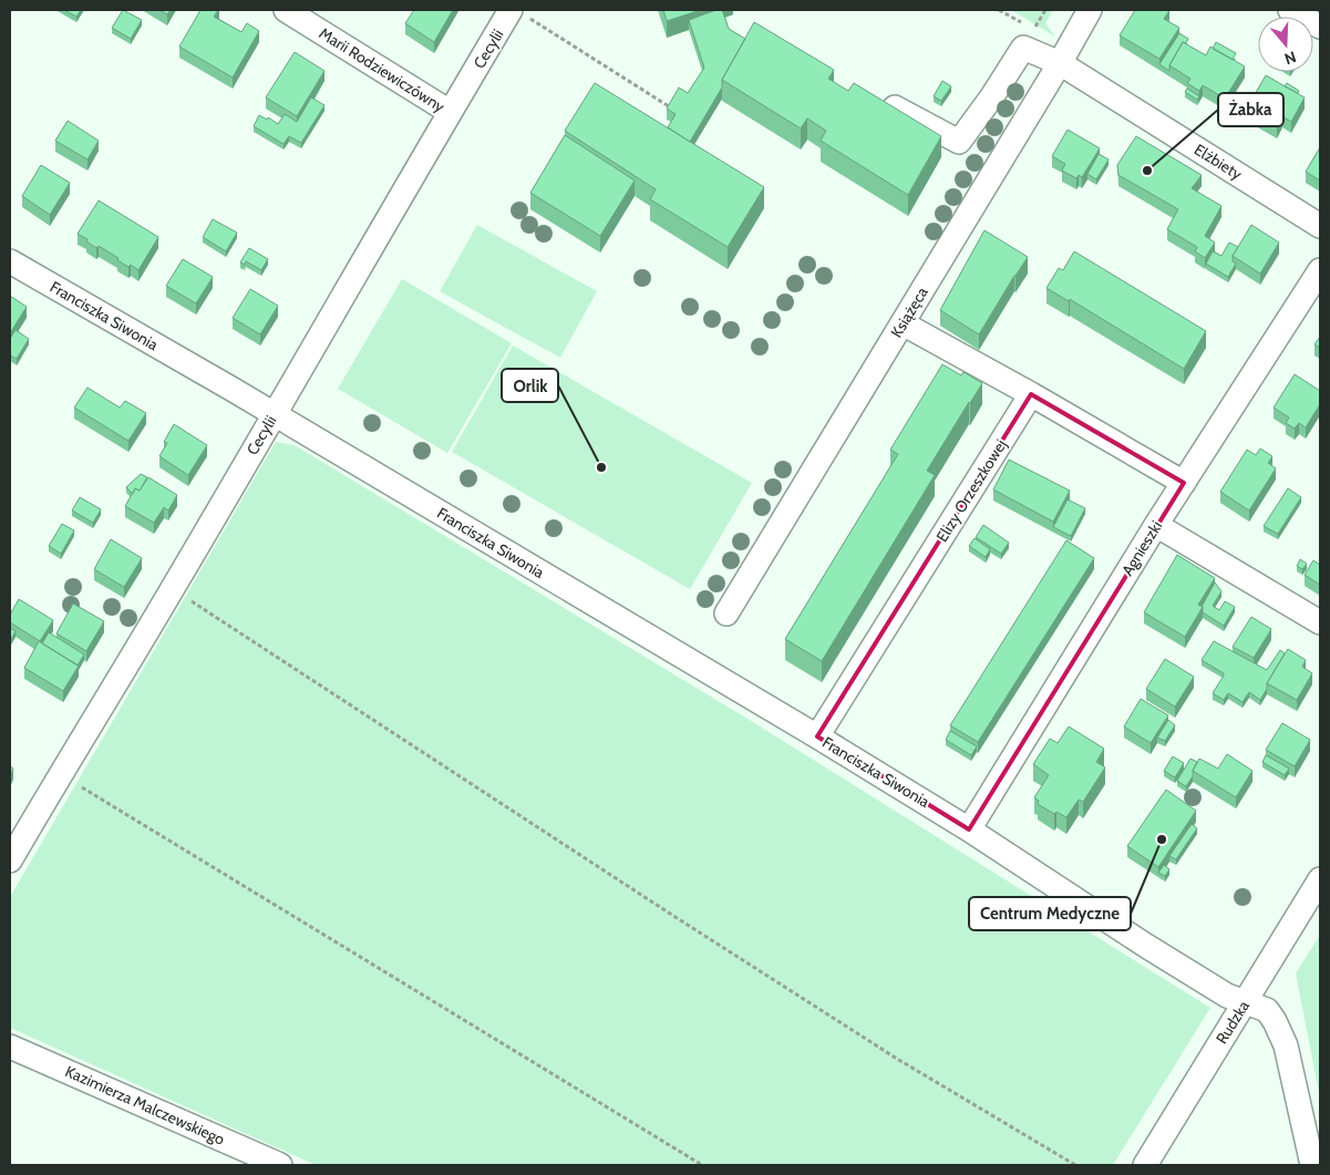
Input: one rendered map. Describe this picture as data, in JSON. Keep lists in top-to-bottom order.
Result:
{
  "streets": {
    "street": [
      "Cecylii",
      "Marii Rodziewiczówny",
      "Elżbiety",
      "Książęca",
      "Franciszka Siwonia",
      "Elizy Orzeszkowej",
      "Agnieszki",
      "Rudzka",
      "Kazimierza Malczewskiego"
    ]
  },
  "crossings": [
    ["Cecylii", "Marii Rodziewiczówny"],
    ["Cecylii", "Franciszka Siwonia"],
    ["Elżbiety", "Książęca"],
    ["Franciszka Siwonia", "Elizy Orzeszkowej"],
    ["Franciszka Siwonia", "Agnieszki"],
    ["Franciszka Siwonia", "Rudzka"]
  ],
  "places": ["Żabka", "Orlik", "Centrum Medyczne"],
  "north": "bottom"
}
